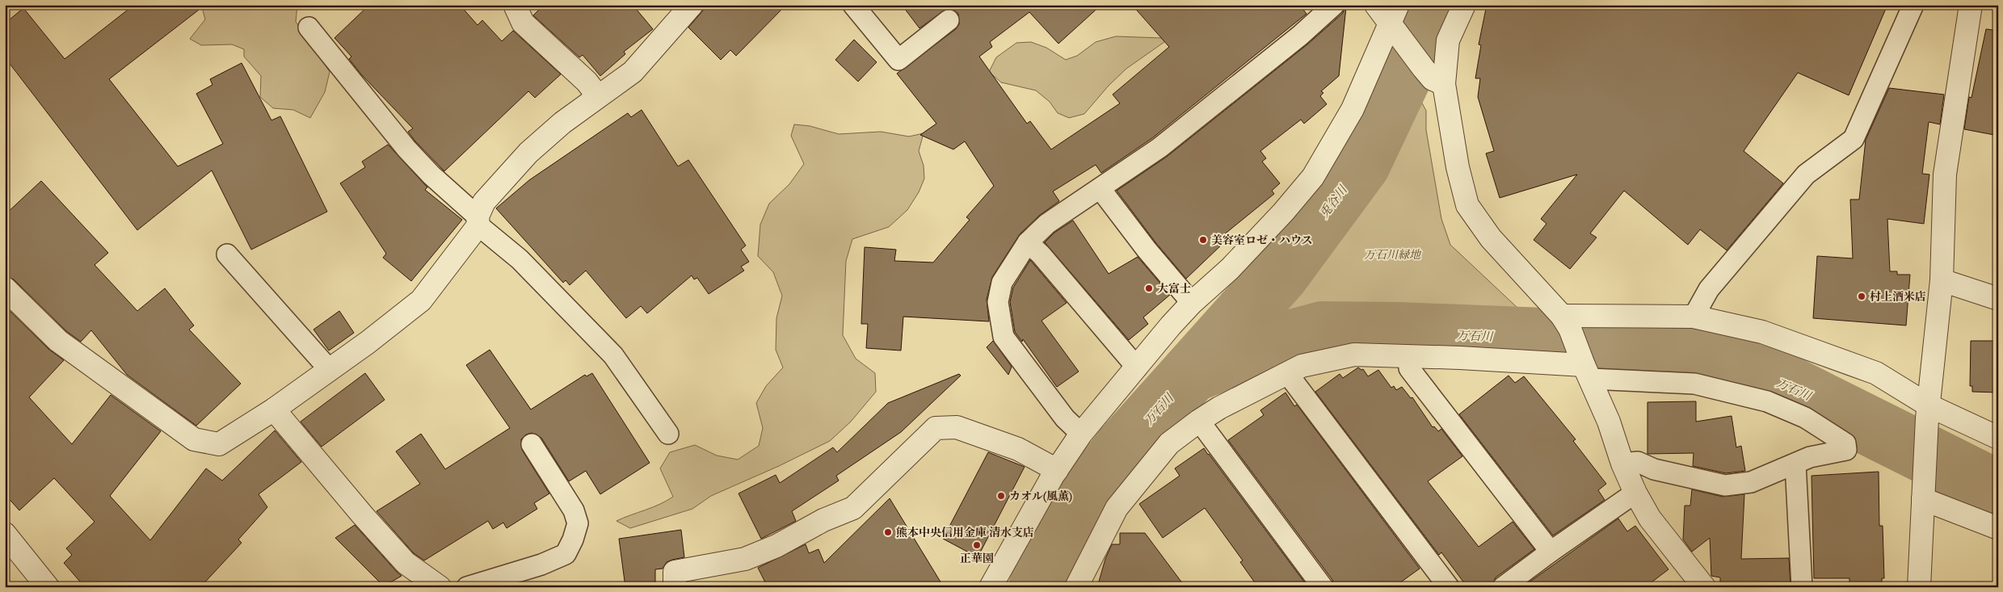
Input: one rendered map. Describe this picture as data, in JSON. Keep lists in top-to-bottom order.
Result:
{
  "water": ["兎谷川", "万石川"],
  "parks": ["万石川緑地"],
  "places": [
    "美容室ロゼ・ハウス",
    "大富士",
    "村上酒米店",
    "カオル(風薫)",
    "熊本中央信用金庫 清水支店",
    "正華園"
  ]
}
